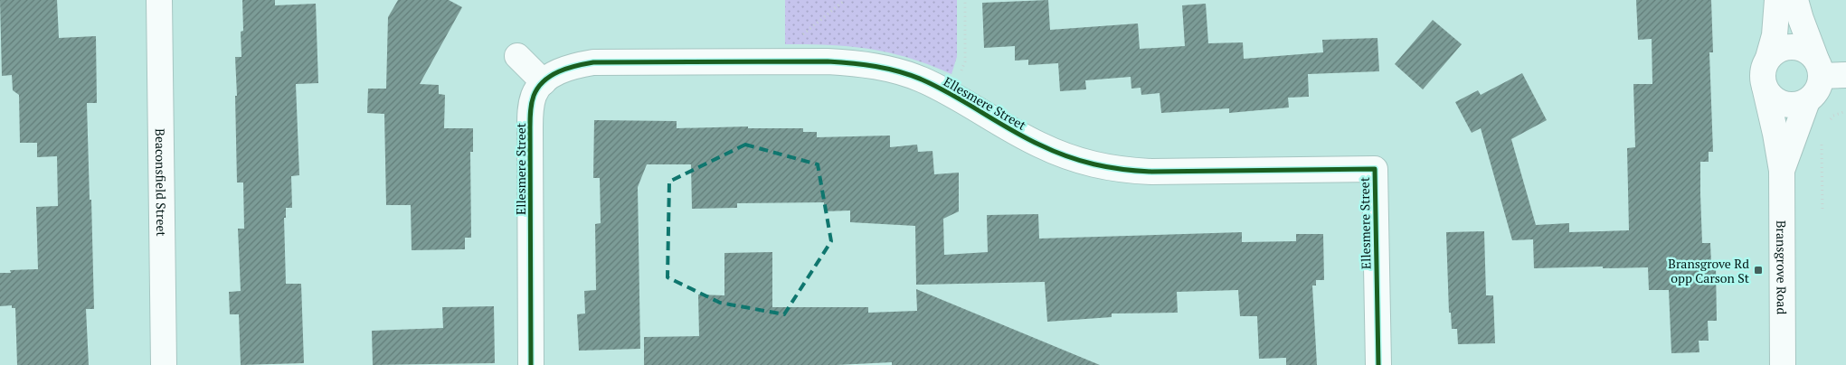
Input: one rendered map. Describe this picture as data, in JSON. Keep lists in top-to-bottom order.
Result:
{
  "streets": {
    "street": ["Ellesmere Street", "Beaconsfield Street", "Bransgrove Road"]
  },
  "places": {
    "transit": ["Bransgrove Rd opp Carson St"]
  }
}
